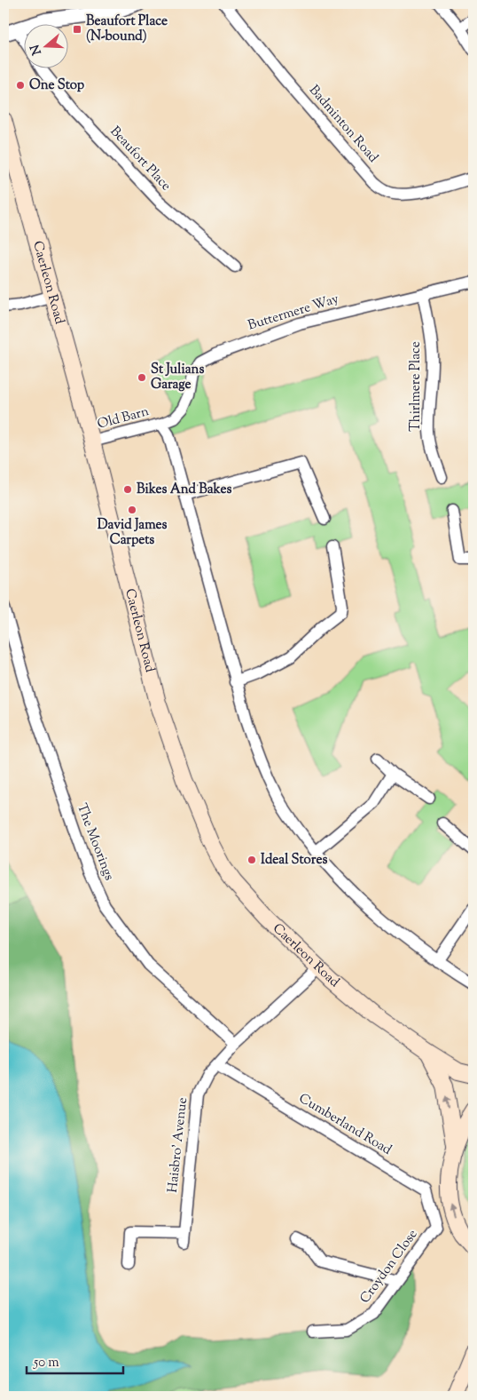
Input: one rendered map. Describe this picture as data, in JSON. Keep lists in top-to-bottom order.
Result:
{
  "streets": {
    "main road": ["Caerleon Road"],
    "street": [
      "Badminton Road",
      "Beaufort Place",
      "Buttermere Way",
      "Thirlmere Place",
      "Old Barn",
      "The Moorings",
      "Cumberland Road",
      "Haisbro' Avenue",
      "Croydon Close"
    ]
  },
  "crossings": [
    ["Caerleon Road", "Old Barn"],
    ["Caerleon Road", "Haisbro' Avenue"],
    ["Buttermere Way", "Thirlmere Place"],
    ["Buttermere Way", "Old Barn"],
    ["The Moorings", "Haisbro' Avenue"],
    ["Cumberland Road", "Haisbro' Avenue"],
    ["Cumberland Road", "Croydon Close"]
  ],
  "places": {
    "transit": ["Beaufort Place (N-bound)"],
    "other": [
      "One Stop",
      "St Julians Garage",
      "Bikes And Bakes",
      "David James Carpets",
      "Ideal Stores"
    ]
  },
  "scale_bar": "50 m",
  "north": "left"
}
